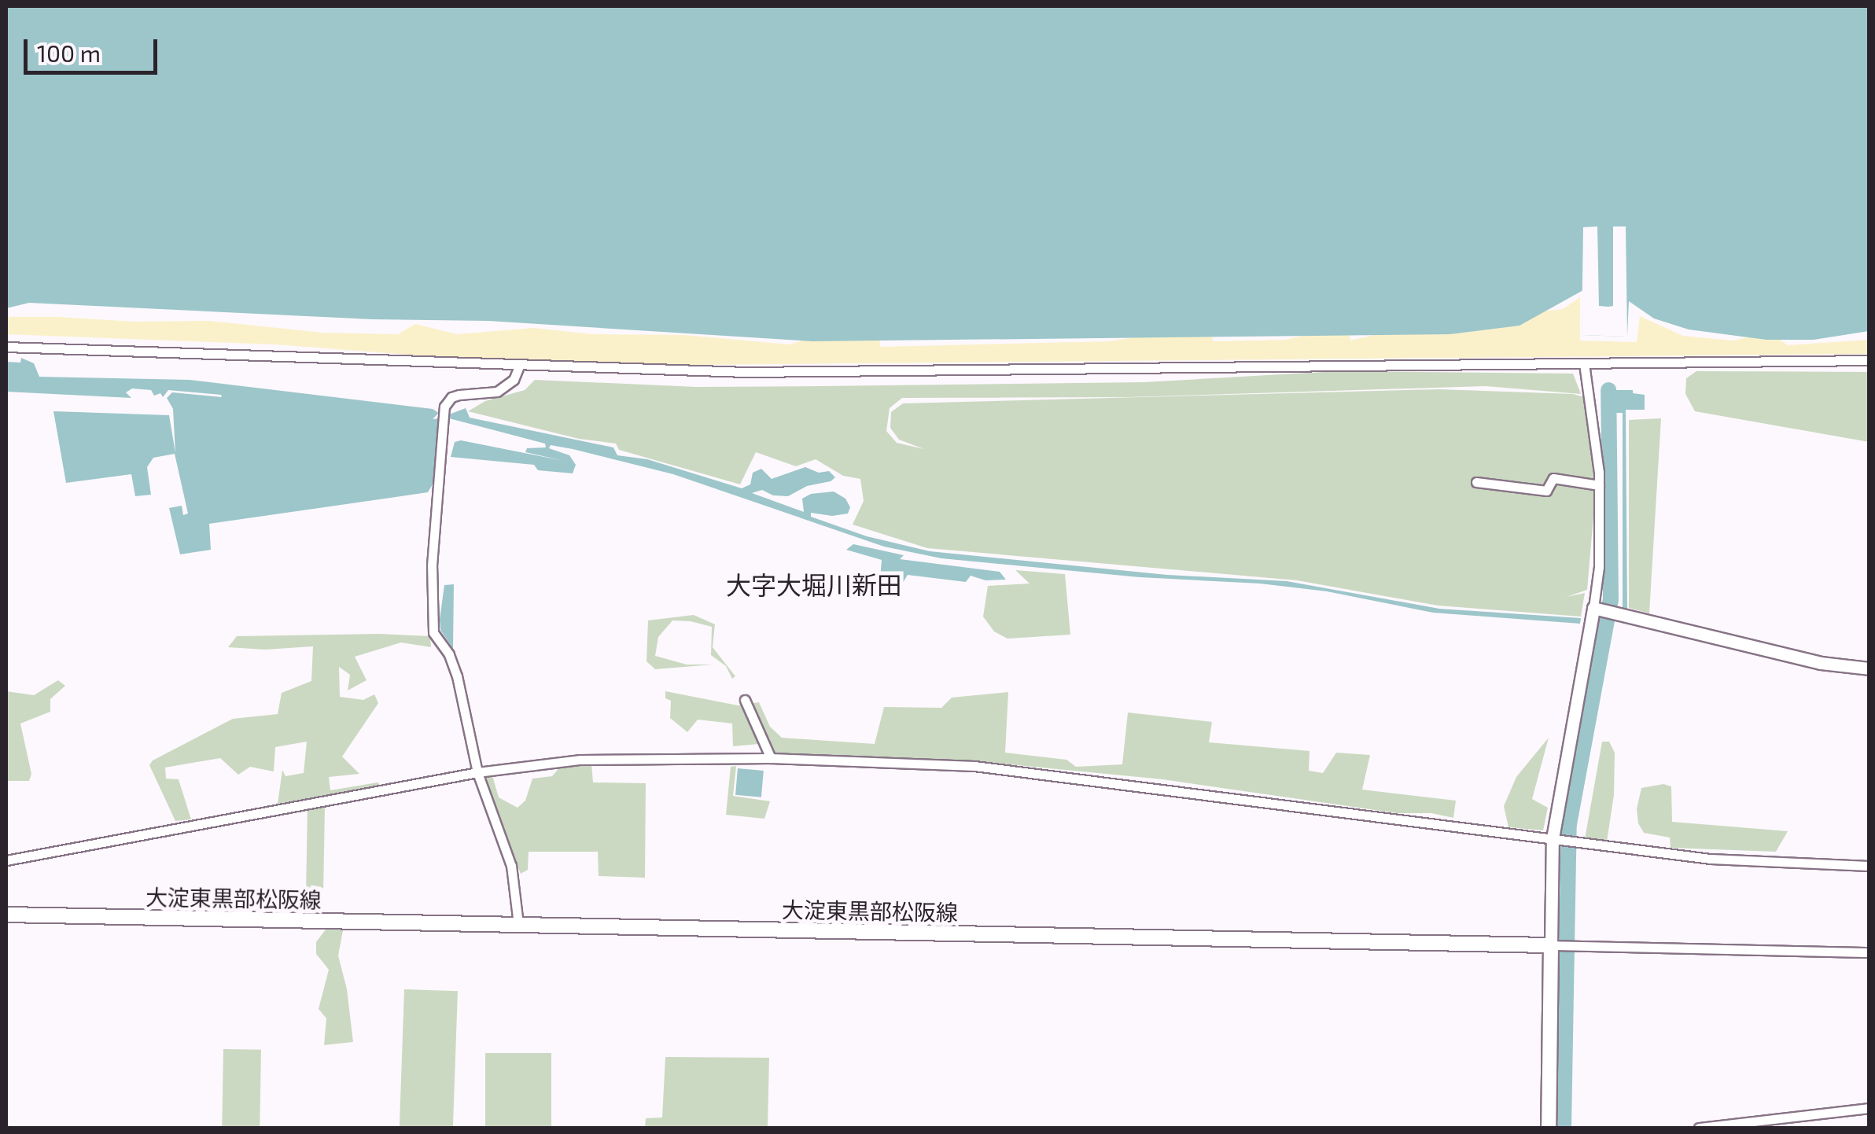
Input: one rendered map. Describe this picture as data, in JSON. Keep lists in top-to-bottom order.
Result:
{
  "streets": {
    "main road": ["大淀東黒部松阪線"]
  },
  "districts": ["大字大堀川新田"],
  "scale_bar": "100 m"
}
